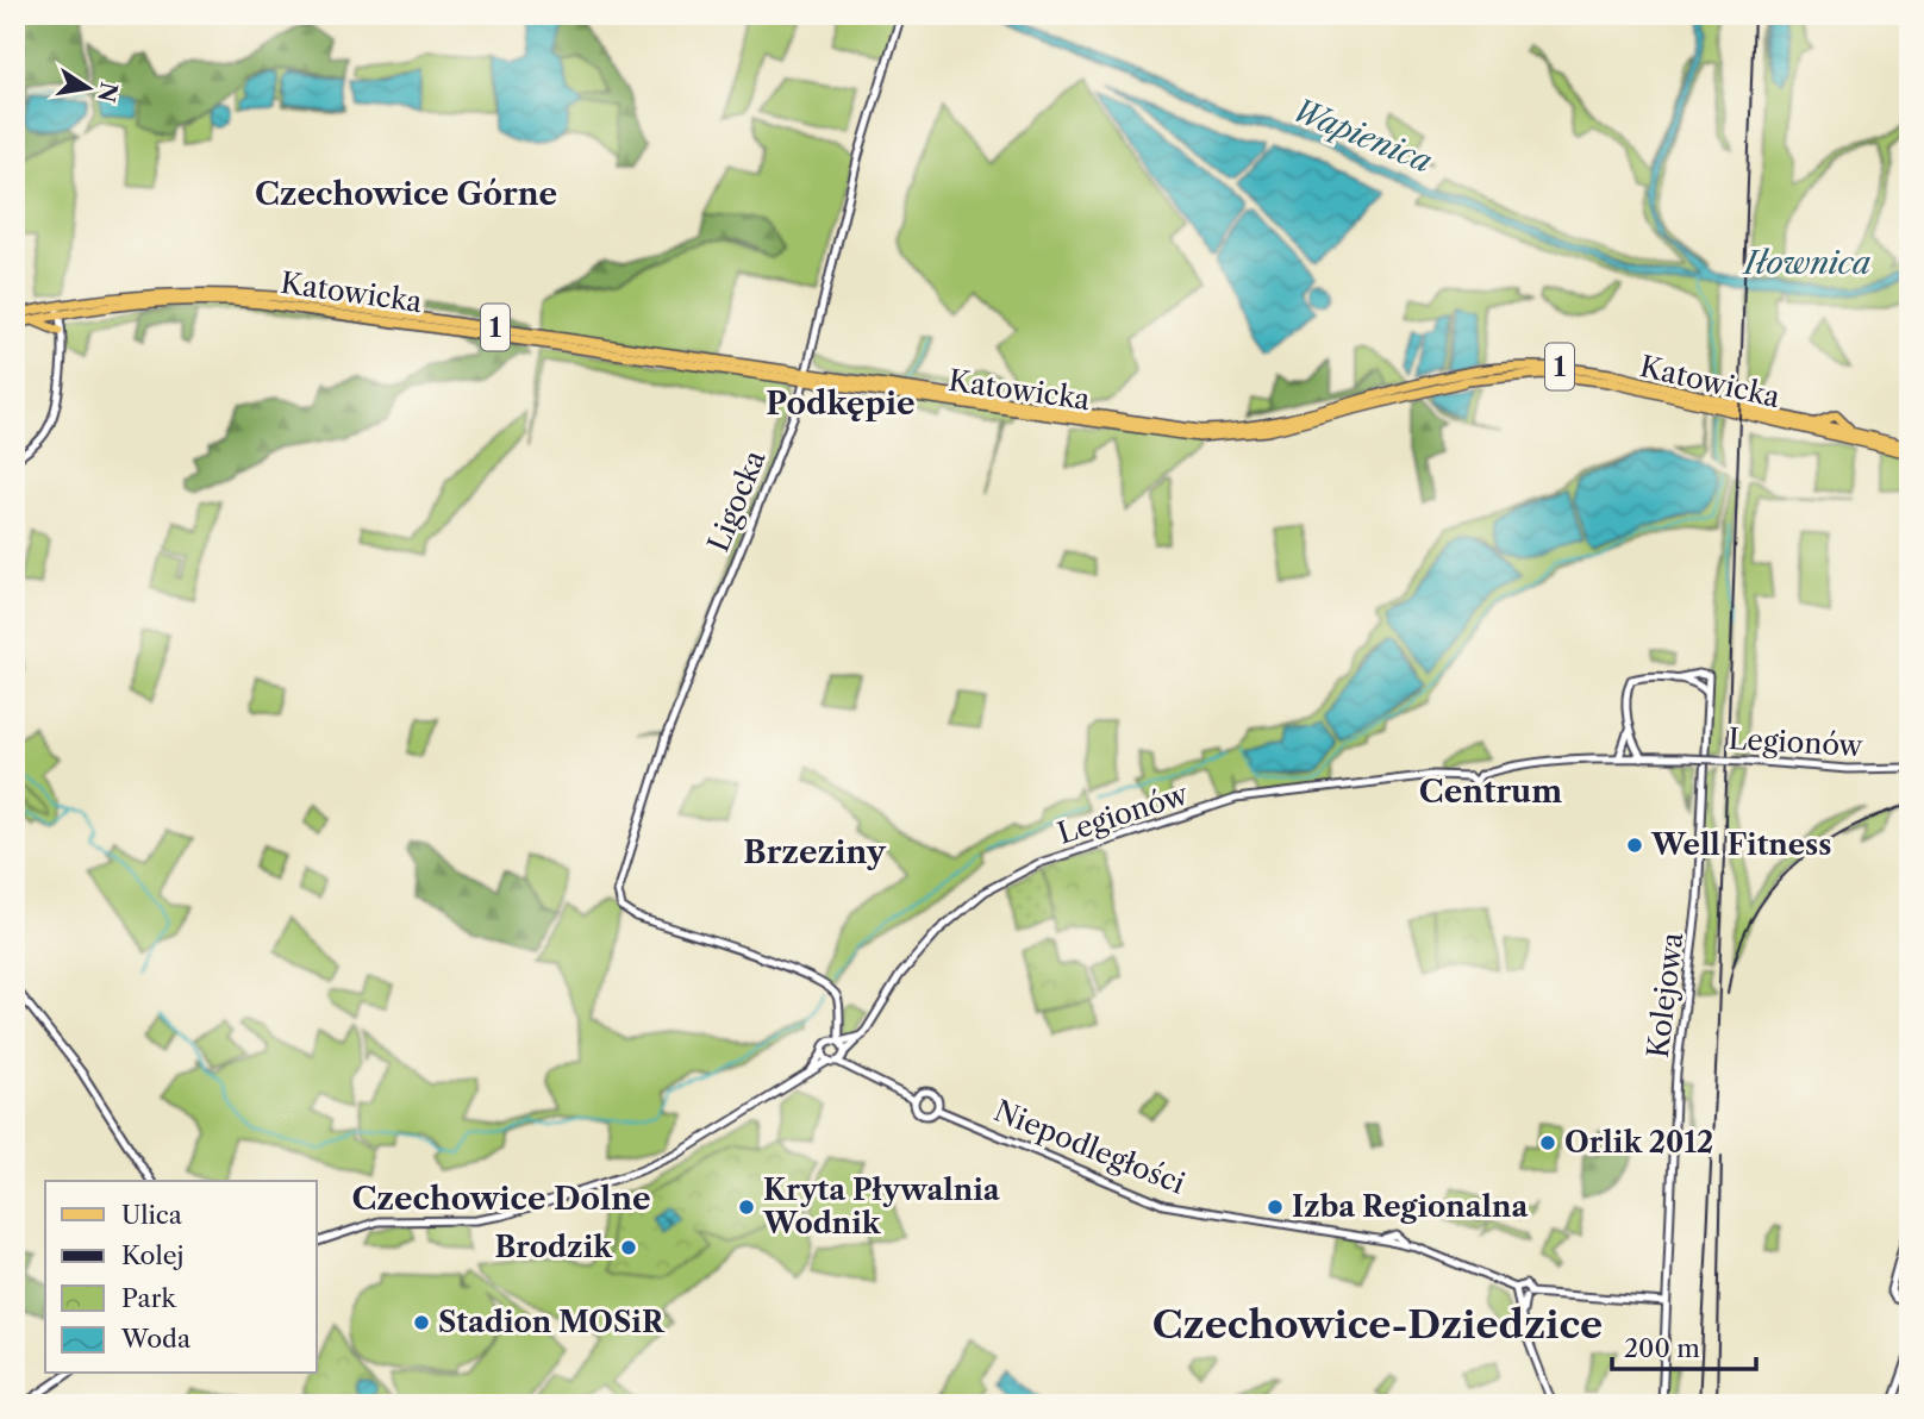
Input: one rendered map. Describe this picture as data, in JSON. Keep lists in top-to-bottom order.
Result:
{
  "streets": {
    "main road": ["Katowicka", "1"],
    "street": [
      "Ligocka",
      "Legionów",
      "Kolejowa",
      "Niepodległości"
    ]
  },
  "crossings": [
    ["Katowicka", "Ligocka"]
  ],
  "districts": [
    "Czechowice Górne",
    "Podkępie",
    "Centrum",
    "Brzeziny",
    "Czechowice Dolne",
    "Czechowice-Dziedzice"
  ],
  "water": ["Wapienica", "Iłownica"],
  "places": [
    "Well Fitness",
    "Orlik 2012",
    "Kryta Pływalnia Wodnik",
    "Izba Regionalna",
    "Brodzik",
    "Stadion MOSiR"
  ],
  "legend": [
    "Ulica",
    "Kolej",
    "Park",
    "Woda"
  ],
  "scale_bar": "200 m",
  "north": "right"
}
